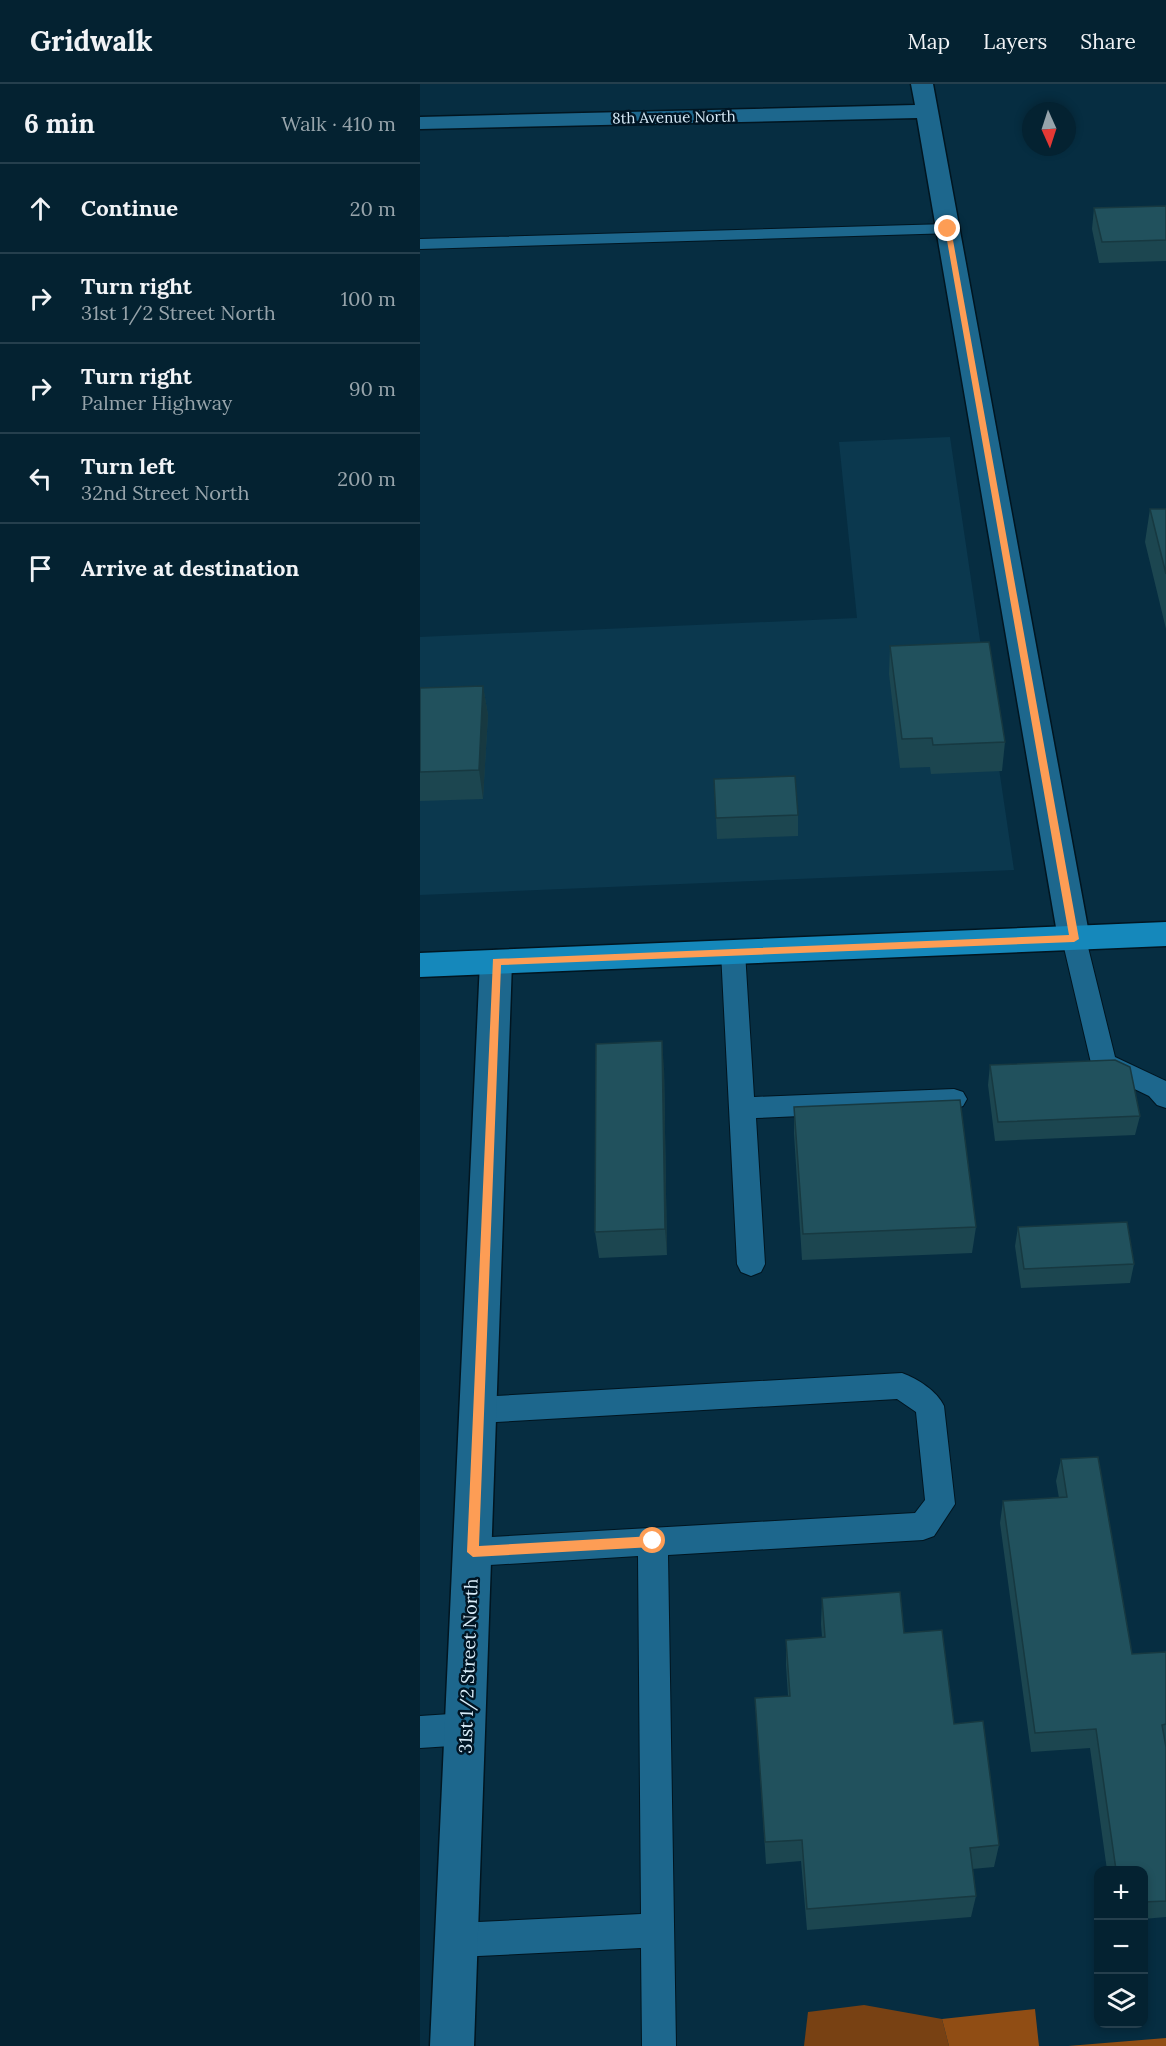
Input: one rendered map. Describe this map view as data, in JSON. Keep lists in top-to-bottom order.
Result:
{
  "streets": {
    "street": ["8th Avenue North", "31st 1/2 Street North"]
  },
  "north": "bottom",
  "page": {
    "header": "Gridwalk",
    "nav": ["Map", "Layers", "Share"],
    "heading": ["6 min", "Walk · 410 m"],
    "list": [
      ["Continue", "20 m"],
      ["Turn right", "31st 1/2 Street North", "100 m"],
      ["Turn right", "Palmer Highway", "90 m"],
      ["Turn left", "32nd Street North", "200 m"],
      "Arrive at destination"
    ],
    "map_buttons": ["+", "−"]
  }
}
